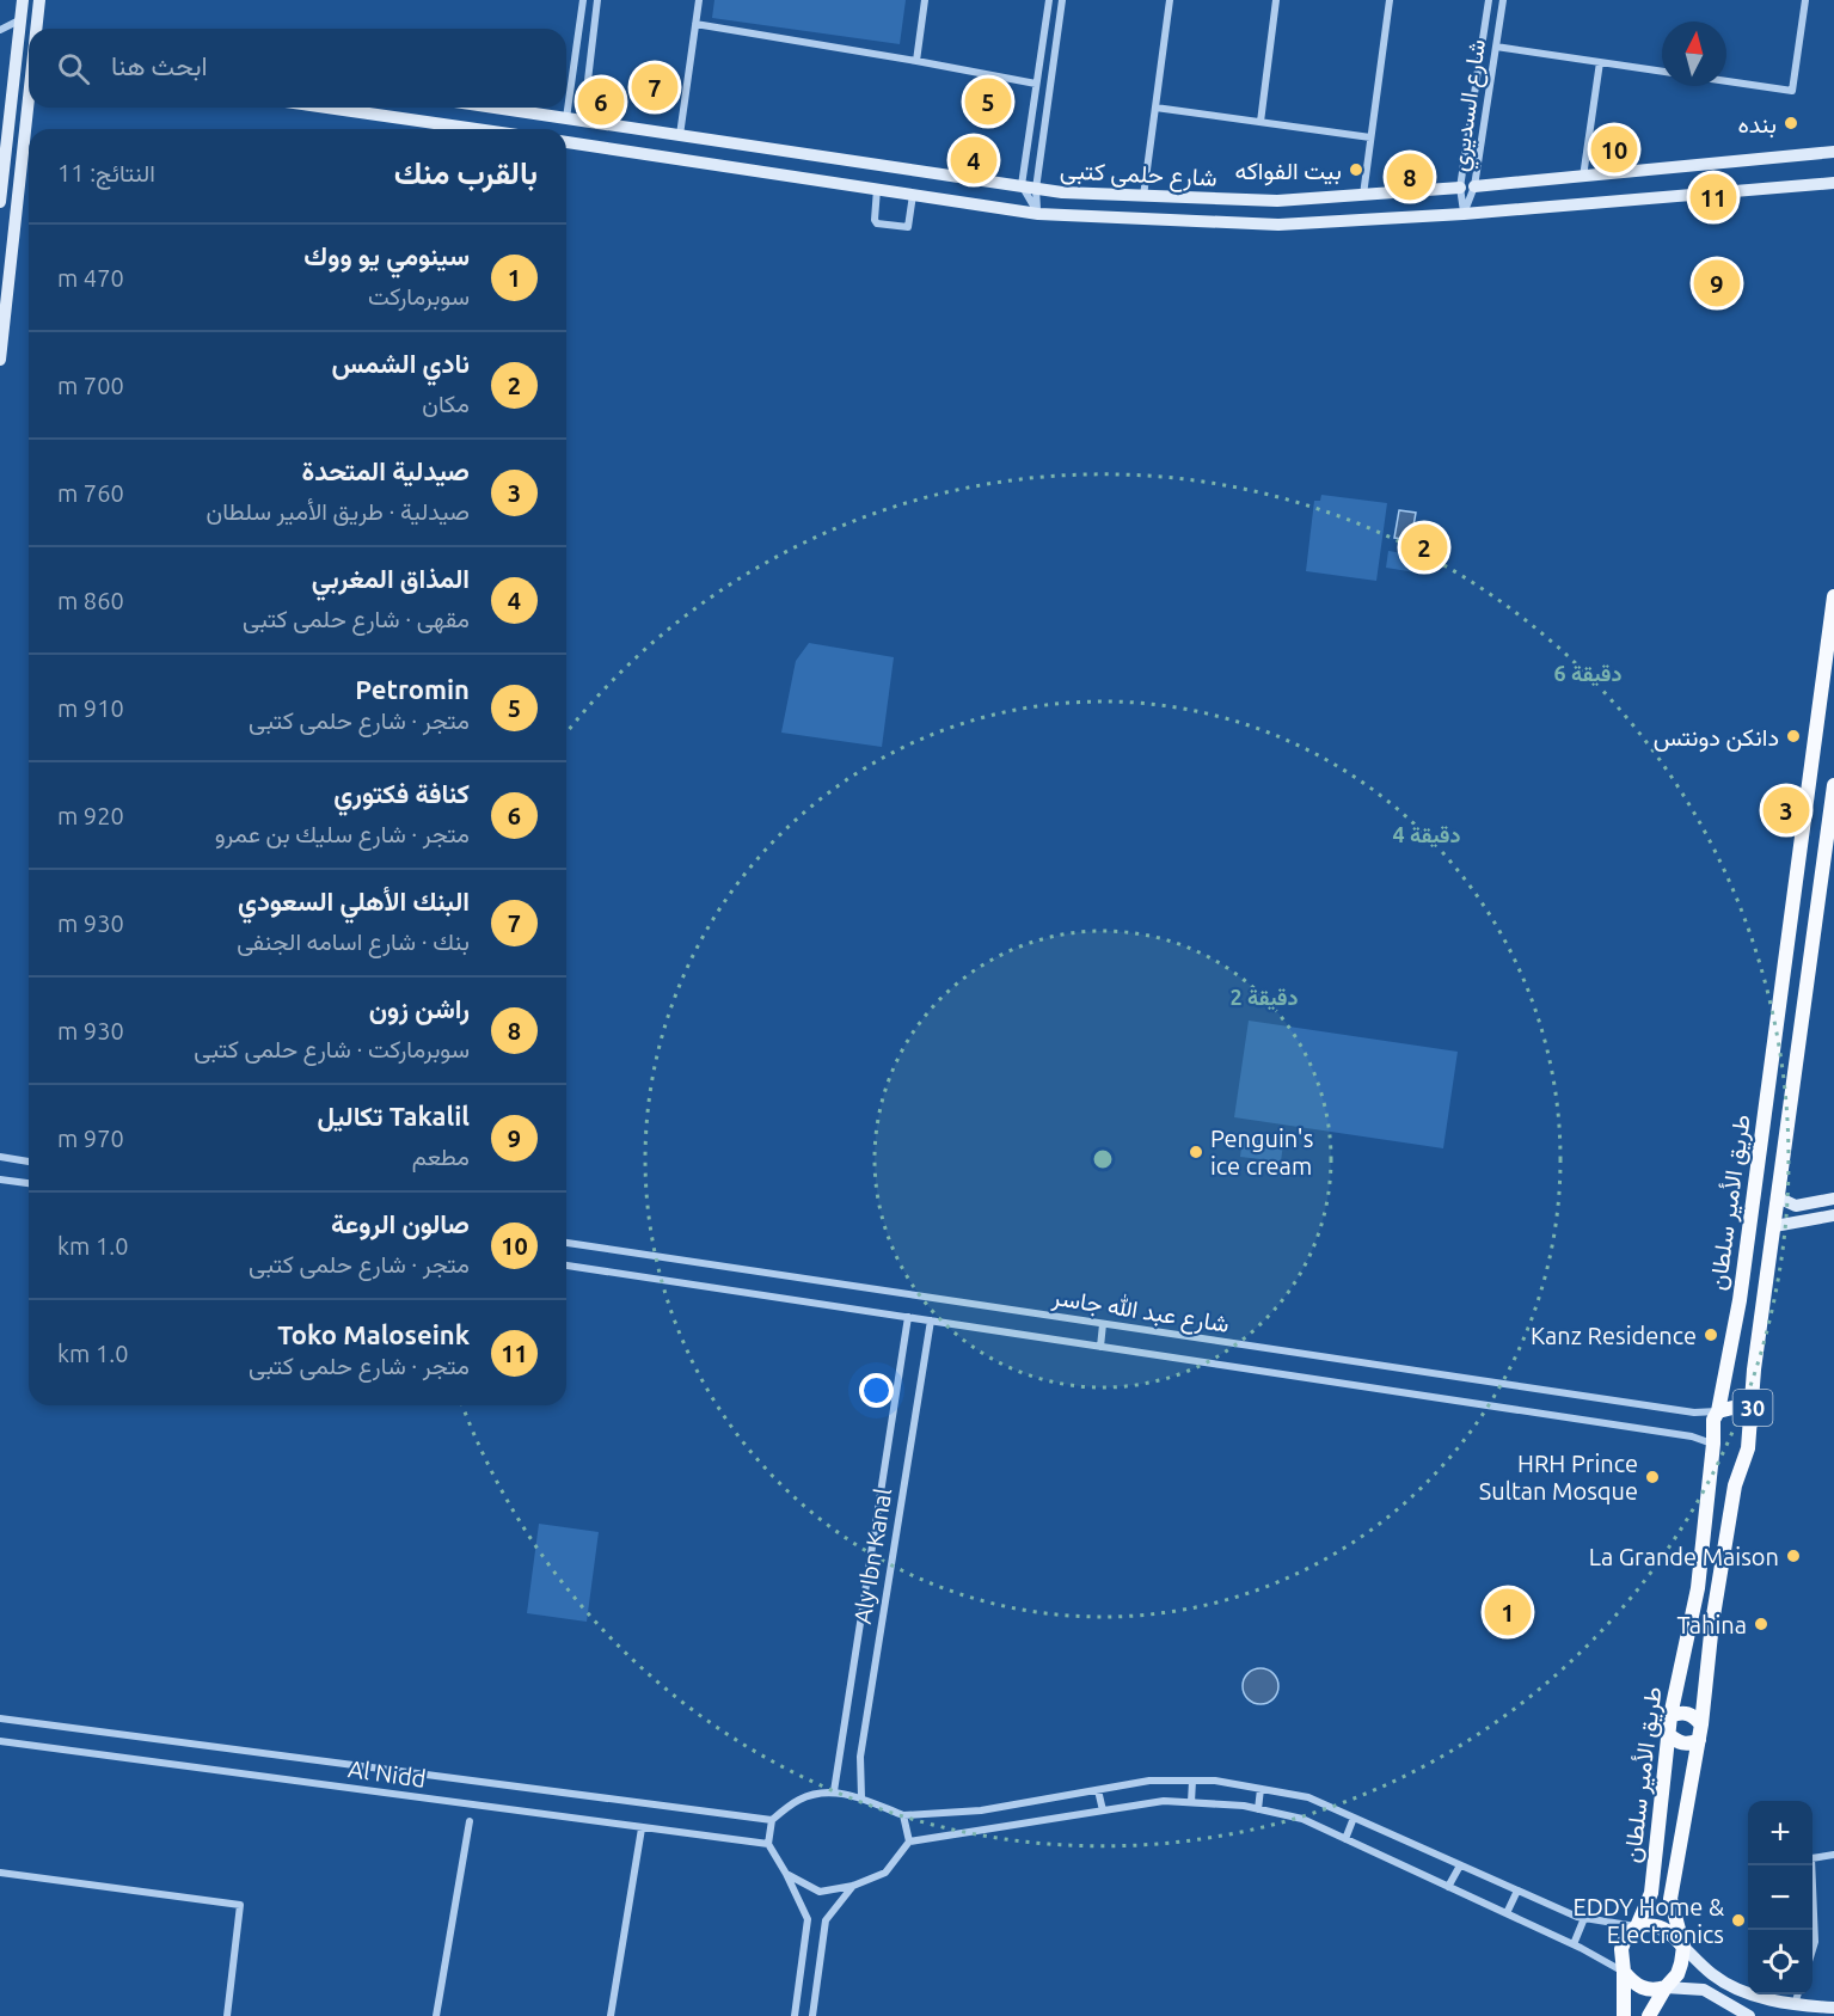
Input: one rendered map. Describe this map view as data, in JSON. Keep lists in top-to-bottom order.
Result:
{
  "streets": {
    "main road": ["طريق الأمير سلطان", "30"],
    "street": [
      "شارع السديري",
      "شارع حلمى كتبى",
      "شارع عبد الله جاسر",
      "Aly Ibn Kanal",
      "Al Nidd"
    ]
  },
  "crossings": [
    ["شارع السديري", "شارع حلمى كتبى"],
    ["طريق الأمير سلطان", "شارع عبد الله جاسر"],
    ["شارع عبد الله جاسر", "Aly Ibn Kanal"],
    ["Aly Ibn Kanal", "Al Nidd"]
  ],
  "places": [
    "بنده",
    "بيت الفواكه",
    "دانكن دونتس",
    "Penguin's ice cream",
    "Kanz Residence",
    "HRH Prince Sultan Mosque",
    "La Grande Maison",
    "Tahina",
    "EDDY Home & Electronics"
  ],
  "north": "top",
  "page": {
    "search": "ابحث هنا",
    "pins": [
      "7",
      "5",
      "6",
      "10",
      "4",
      "8",
      "11",
      "9",
      "2",
      "3",
      "1"
    ],
    "heading": ["بالقرب منك", "النتائج: 11"],
    "list": [
      {
        "mark": "1",
        "name": "سينومي يو ووك",
        "note": "سوبرماركت",
        "value": "470 m"
      },
      {
        "mark": "2",
        "name": "نادي الشمس",
        "note": "مكان",
        "value": "700 m"
      },
      {
        "mark": "3",
        "name": "صيدلية المتحدة",
        "note": "صيدلية · طريق الأمير سلطان",
        "value": "760 m"
      },
      {
        "mark": "4",
        "name": "المذاق المغربي",
        "note": "مقهى · شارع حلمى كتبى",
        "value": "860 m"
      },
      {
        "mark": "5",
        "name": "Petromin",
        "note": "متجر · شارع حلمى كتبى",
        "value": "910 m"
      },
      {
        "mark": "6",
        "name": "كنافة فكتوري",
        "note": "متجر · شارع سليك بن عمرو",
        "value": "920 m"
      },
      {
        "mark": "7",
        "name": "البنك الأهلي السعودي",
        "note": "بنك · شارع اسامه الجنفى",
        "value": "930 m"
      },
      {
        "mark": "8",
        "name": "راشن زون",
        "note": "سوبرماركت · شارع حلمى كتبى",
        "value": "930 m"
      },
      {
        "mark": "9",
        "name": "Takalil تكاليل",
        "note": "مطعم",
        "value": "970 m"
      },
      {
        "mark": "10",
        "name": "صالون الروعة",
        "note": "متجر · شارع حلمى كتبى",
        "value": "1.0 km"
      },
      {
        "mark": "11",
        "name": "Toko Maloseink",
        "note": "متجر · شارع حلمى كتبى",
        "value": "1.0 km"
      }
    ],
    "map_buttons": ["+", "−"]
  },
  "rings": ["6 دقيقة", "4 دقيقة", "2 دقيقة"]
}
